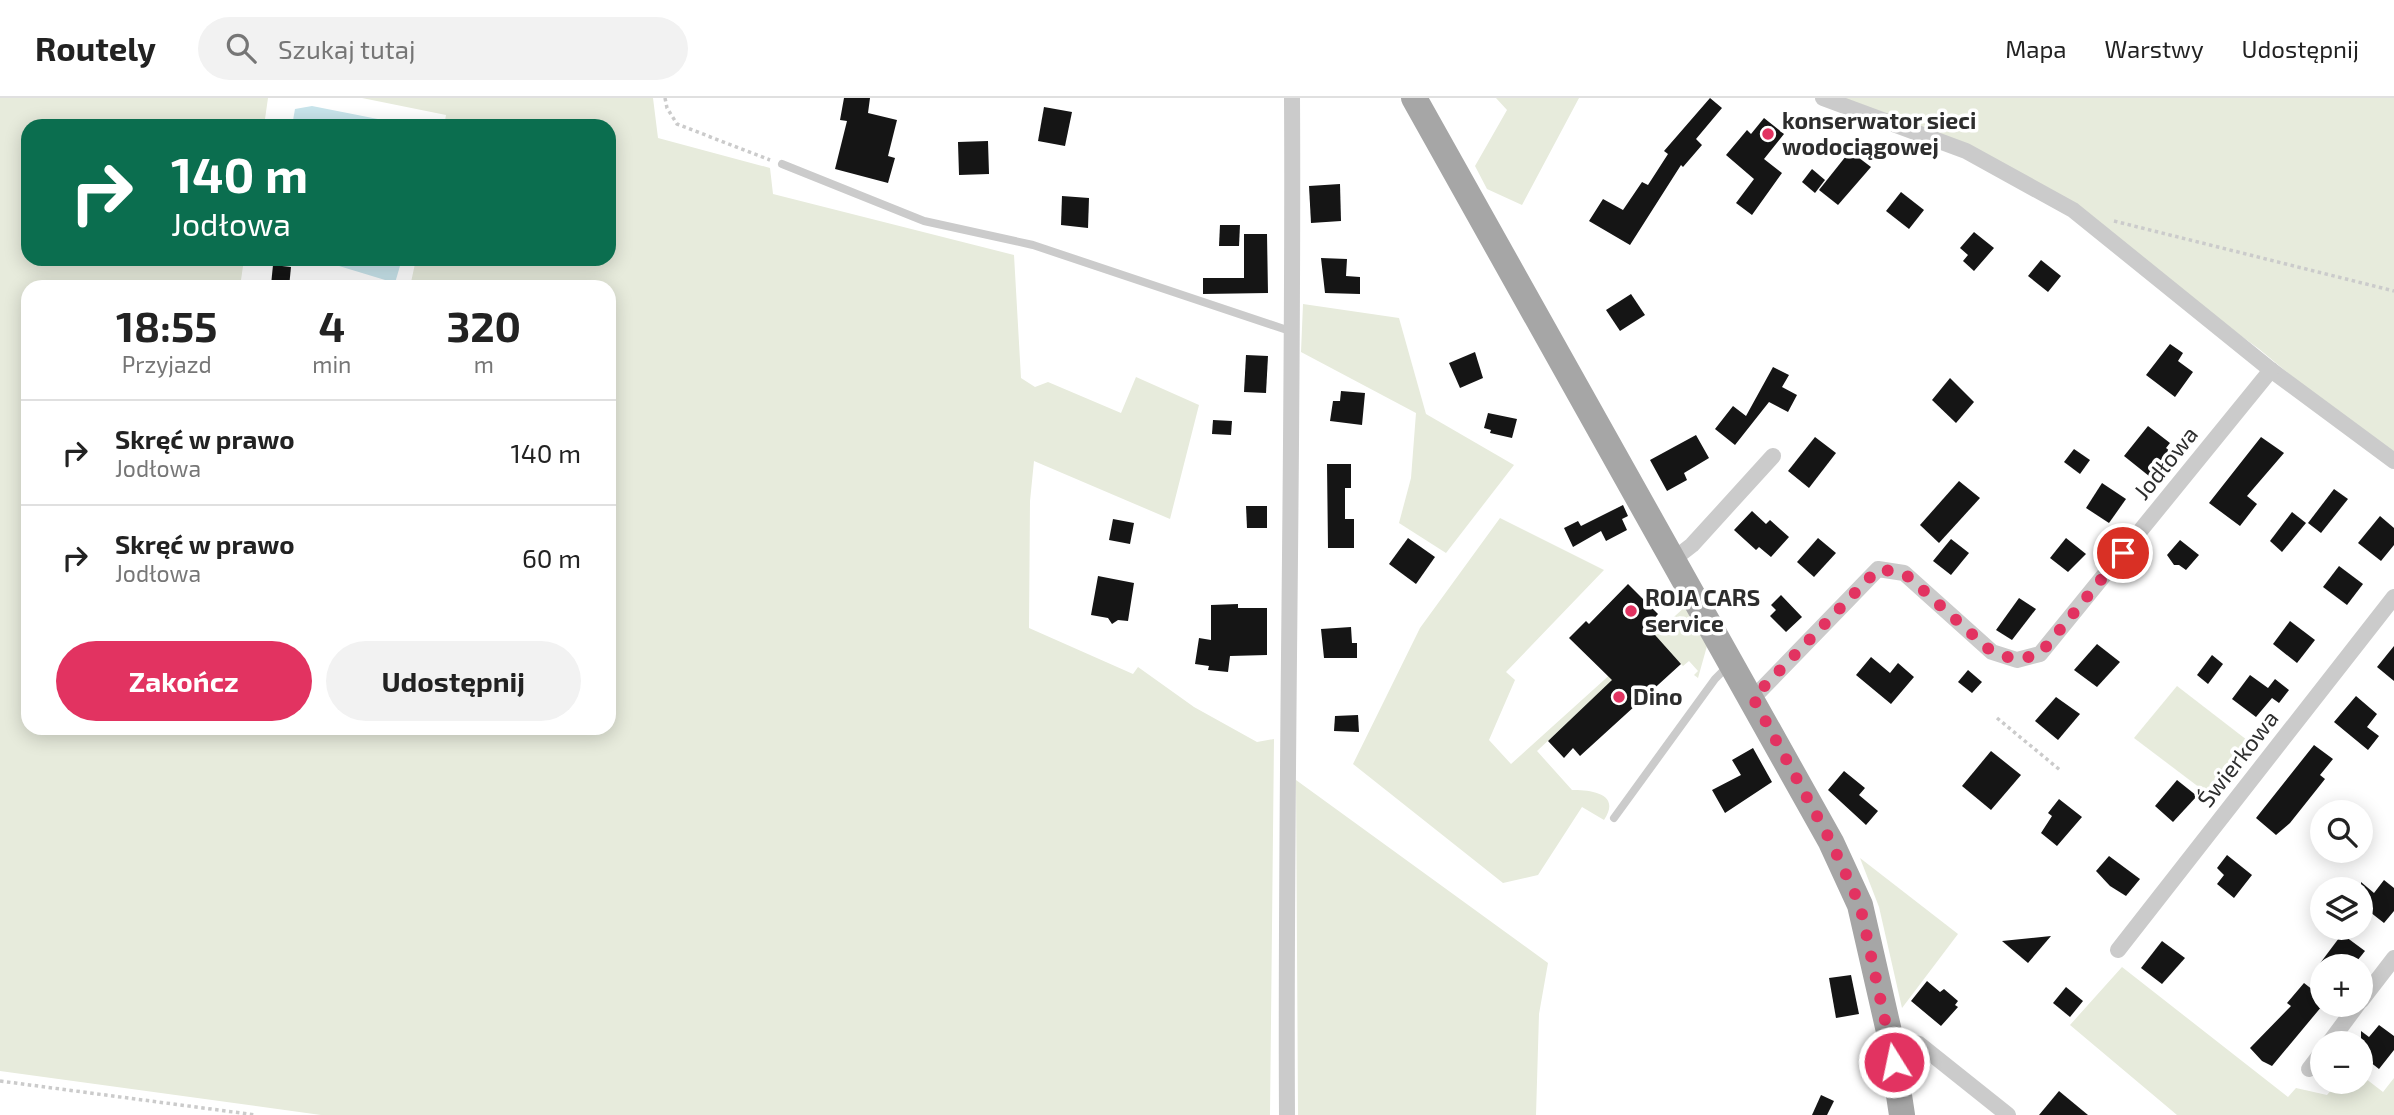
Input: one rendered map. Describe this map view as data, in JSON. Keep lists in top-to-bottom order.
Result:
{
  "streets": {
    "street": ["Jodłowa", "Świerkowa"]
  },
  "places": ["konserwator sieci wodociągowej", "ROJA CARS service", "Dino"],
  "page": {
    "header": "Routely",
    "search": "Szukaj tutaj",
    "nav": ["Mapa", "Warstwy", "Udostępnij"],
    "turn": ["140 m", "Jodłowa"],
    "eta": [
      "18:55",
      "Przyjazd",
      "4",
      "min",
      "320",
      "m"
    ],
    "list": [
      {
        "name": "Skręć w prawo",
        "note": "Jodłowa",
        "value": "140 m"
      },
      {
        "name": "Skręć w prawo",
        "note": "Jodłowa",
        "value": "60 m"
      }
    ],
    "buttons": ["Zakończ", "Udostępnij"],
    "map_buttons": ["+", "−"]
  }
}
